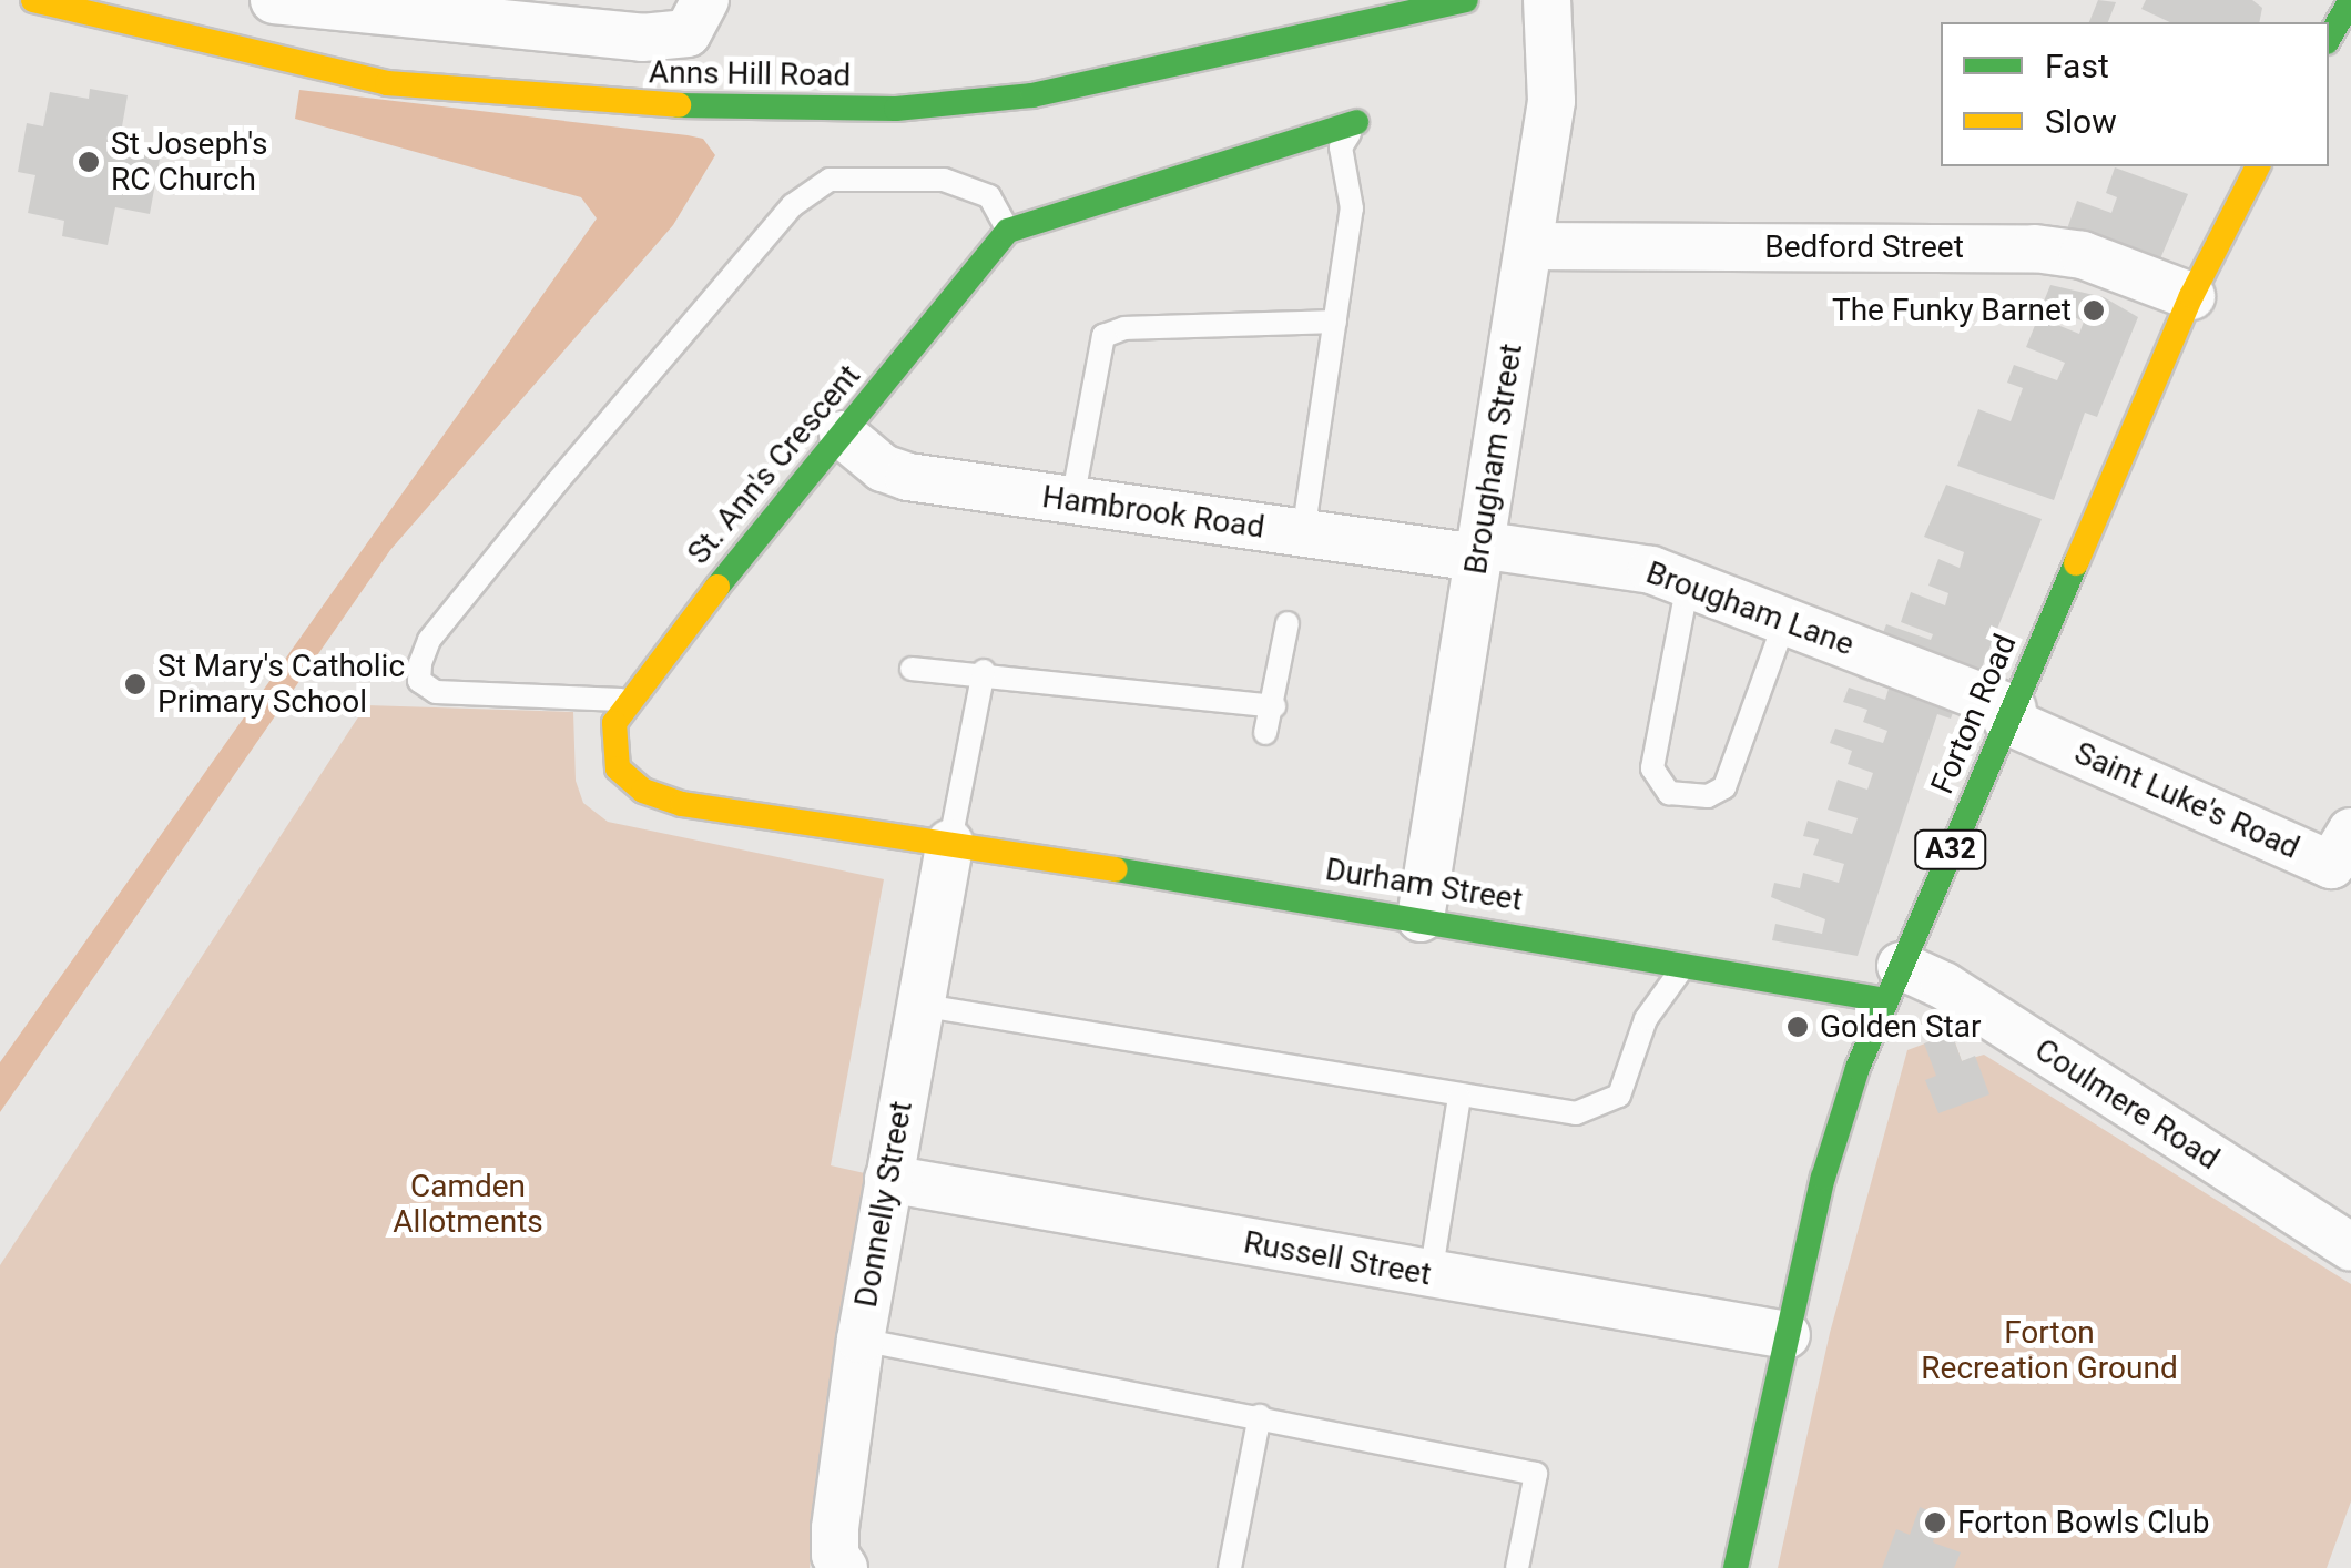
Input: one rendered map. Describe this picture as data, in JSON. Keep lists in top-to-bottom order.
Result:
{
  "streets": {
    "street": [
      "Anns Hill Road",
      "Bedford Street",
      "Brougham Street",
      "St. Ann's Crescent",
      "Hambrook Road",
      "Brougham Lane",
      "Forton Road",
      "Saint Luke's Road",
      "A32",
      "Durham Street",
      "Coulmere Road",
      "Donnelly Street",
      "Russell Street"
    ]
  },
  "crossings": [
    ["Bedford Street", "Brougham Street"],
    ["Bedford Street", "Forton Road"],
    ["Brougham Street", "Hambrook Road"],
    ["Brougham Street", "Brougham Lane"],
    ["Brougham Street", "Durham Street"],
    ["St. Ann's Crescent", "Hambrook Road"],
    ["St. Ann's Crescent", "Durham Street"],
    ["St. Ann's Crescent", "Donnelly Street"],
    ["Hambrook Road", "Brougham Lane"],
    ["Brougham Lane", "Forton Road"],
    ["Brougham Lane", "Saint Luke's Road"],
    ["Forton Road", "Saint Luke's Road"],
    ["Forton Road", "Durham Street"],
    ["Forton Road", "Coulmere Road"],
    ["Forton Road", "Russell Street"],
    ["Durham Street", "Coulmere Road"],
    ["Durham Street", "Donnelly Street"],
    ["Donnelly Street", "Russell Street"]
  ],
  "parks": ["Camden Allotments", "Forton Recreation Ground"],
  "places": [
    "St Joseph's RC Church",
    "The Funky Barnet",
    "St Mary's Catholic Primary School",
    "Golden Star",
    "Forton Bowls Club"
  ],
  "legend": ["Fast", "Slow"]
}
